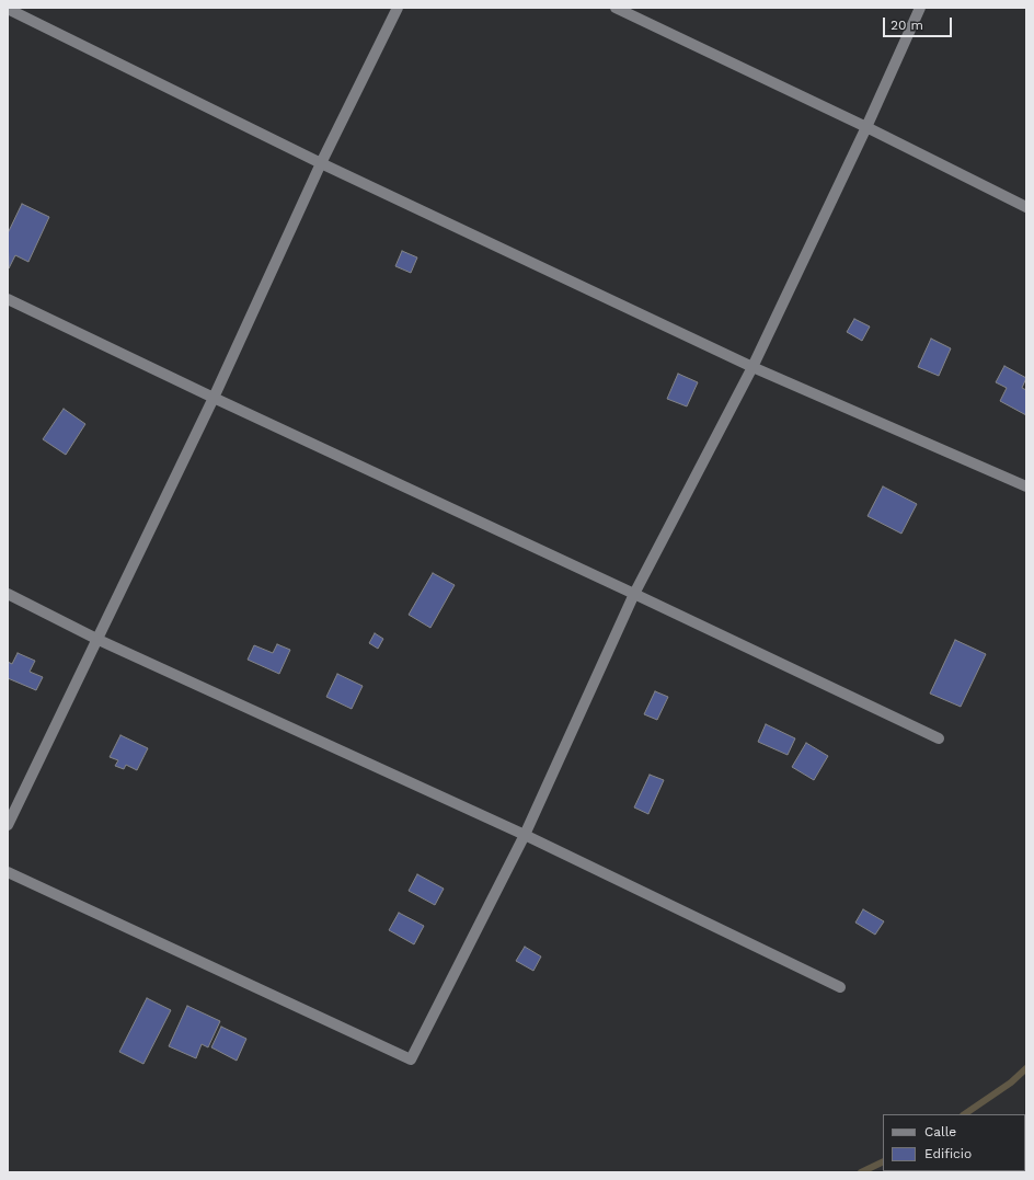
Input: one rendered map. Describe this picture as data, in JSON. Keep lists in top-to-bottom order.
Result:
{
  "legend": ["Calle", "Edificio"],
  "scale_bar": "20 m"
}
